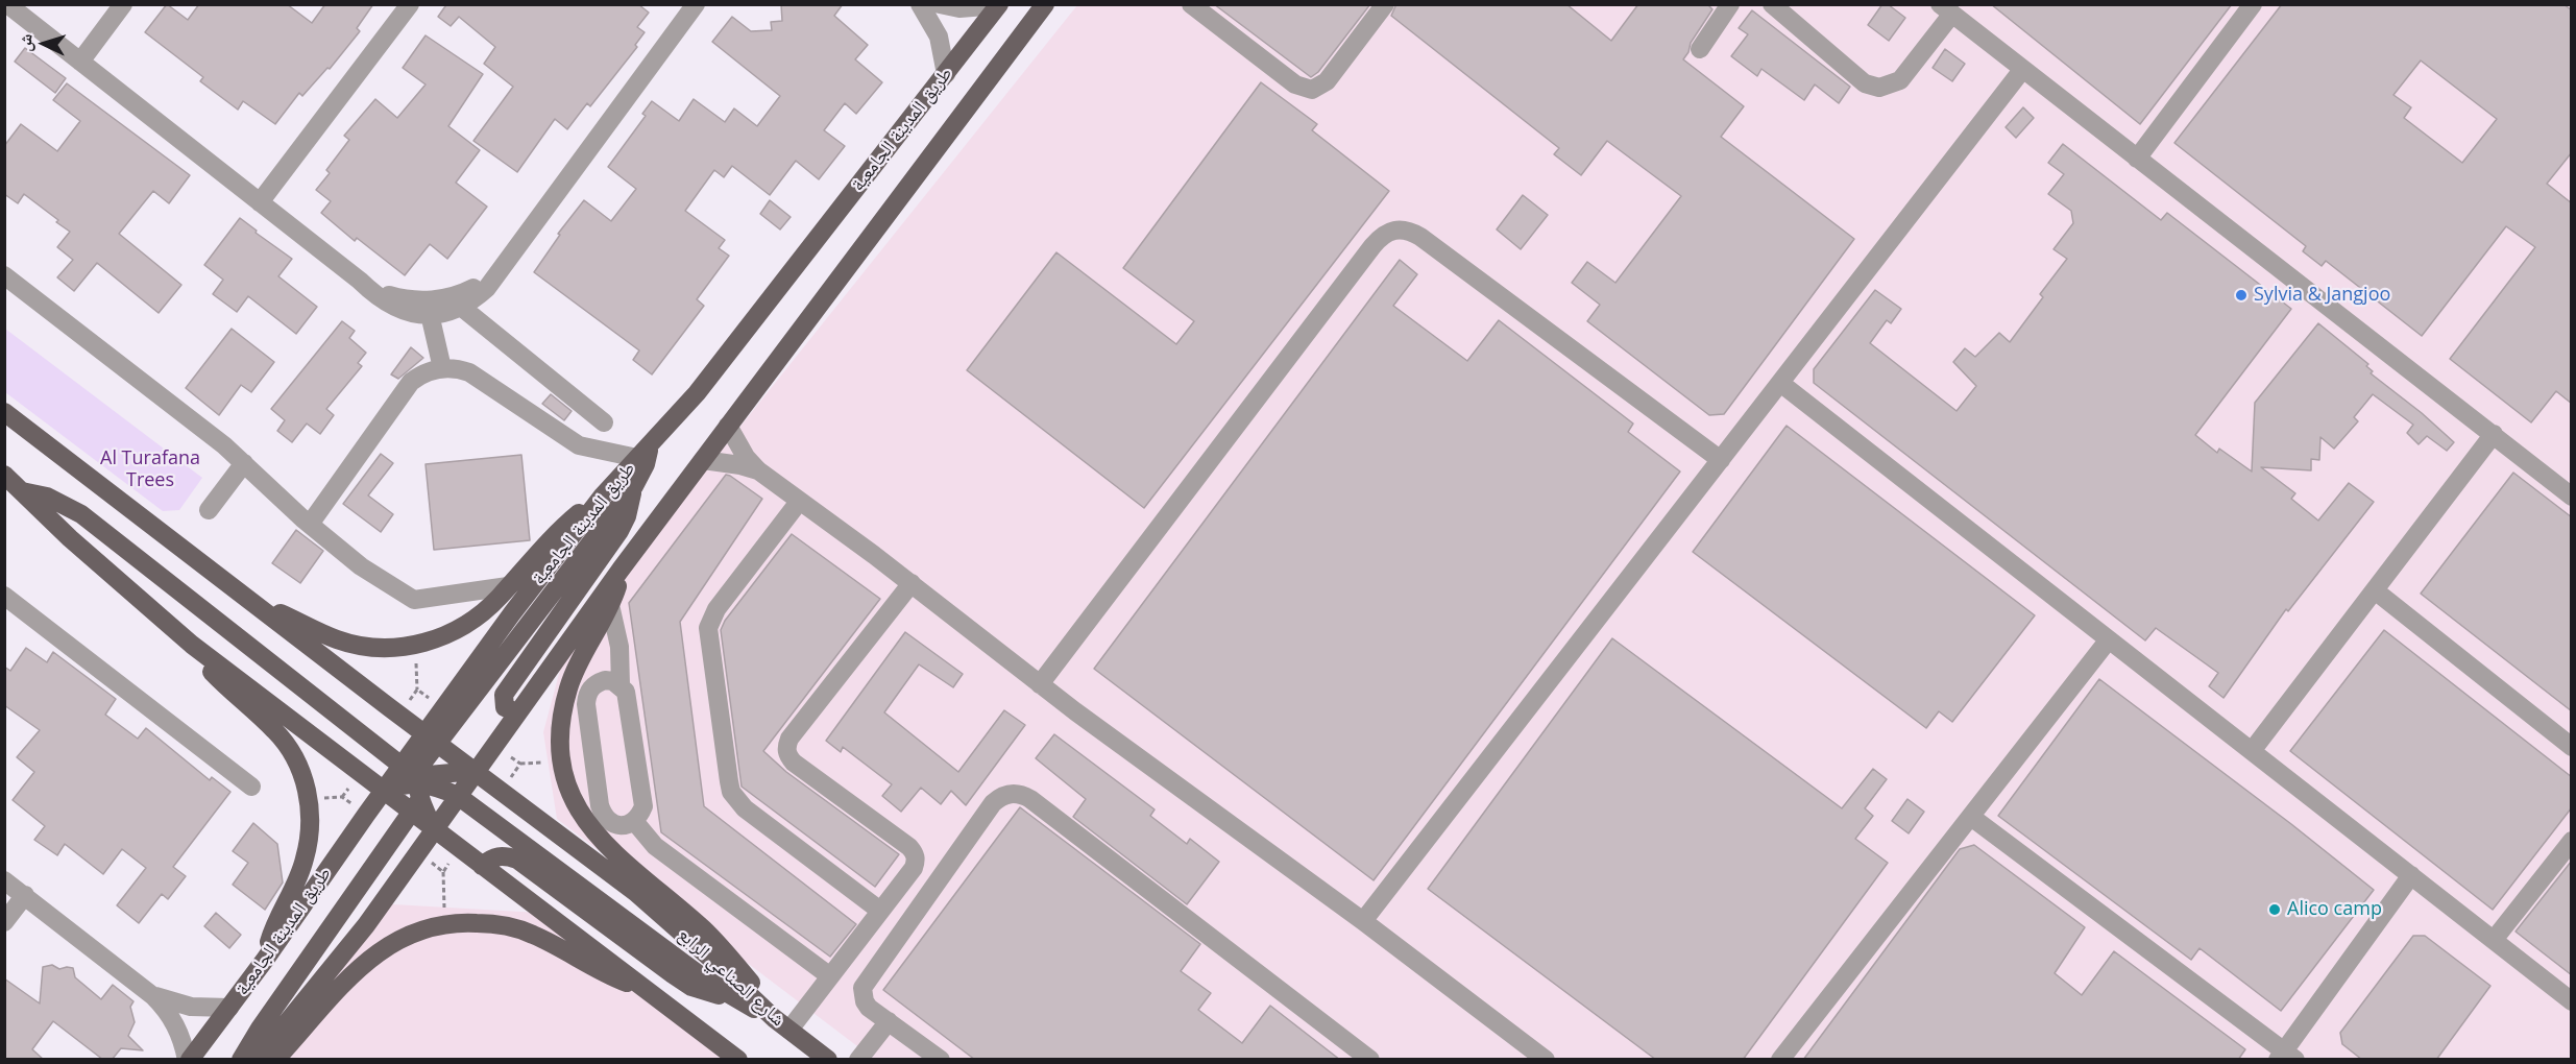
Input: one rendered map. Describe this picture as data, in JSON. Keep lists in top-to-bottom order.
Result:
{
  "streets": {
    "main road": ["طريق المدينة الجامعية", "شارع الصناعي الرابع"]
  },
  "crossings": [
    ["طريق المدينة الجامعية", "شارع الصناعي الرابع"]
  ],
  "parks": ["Al Turafana Trees"],
  "places": ["Sylvia & Jangjoo", "Alico camp"],
  "north": "left"
}
